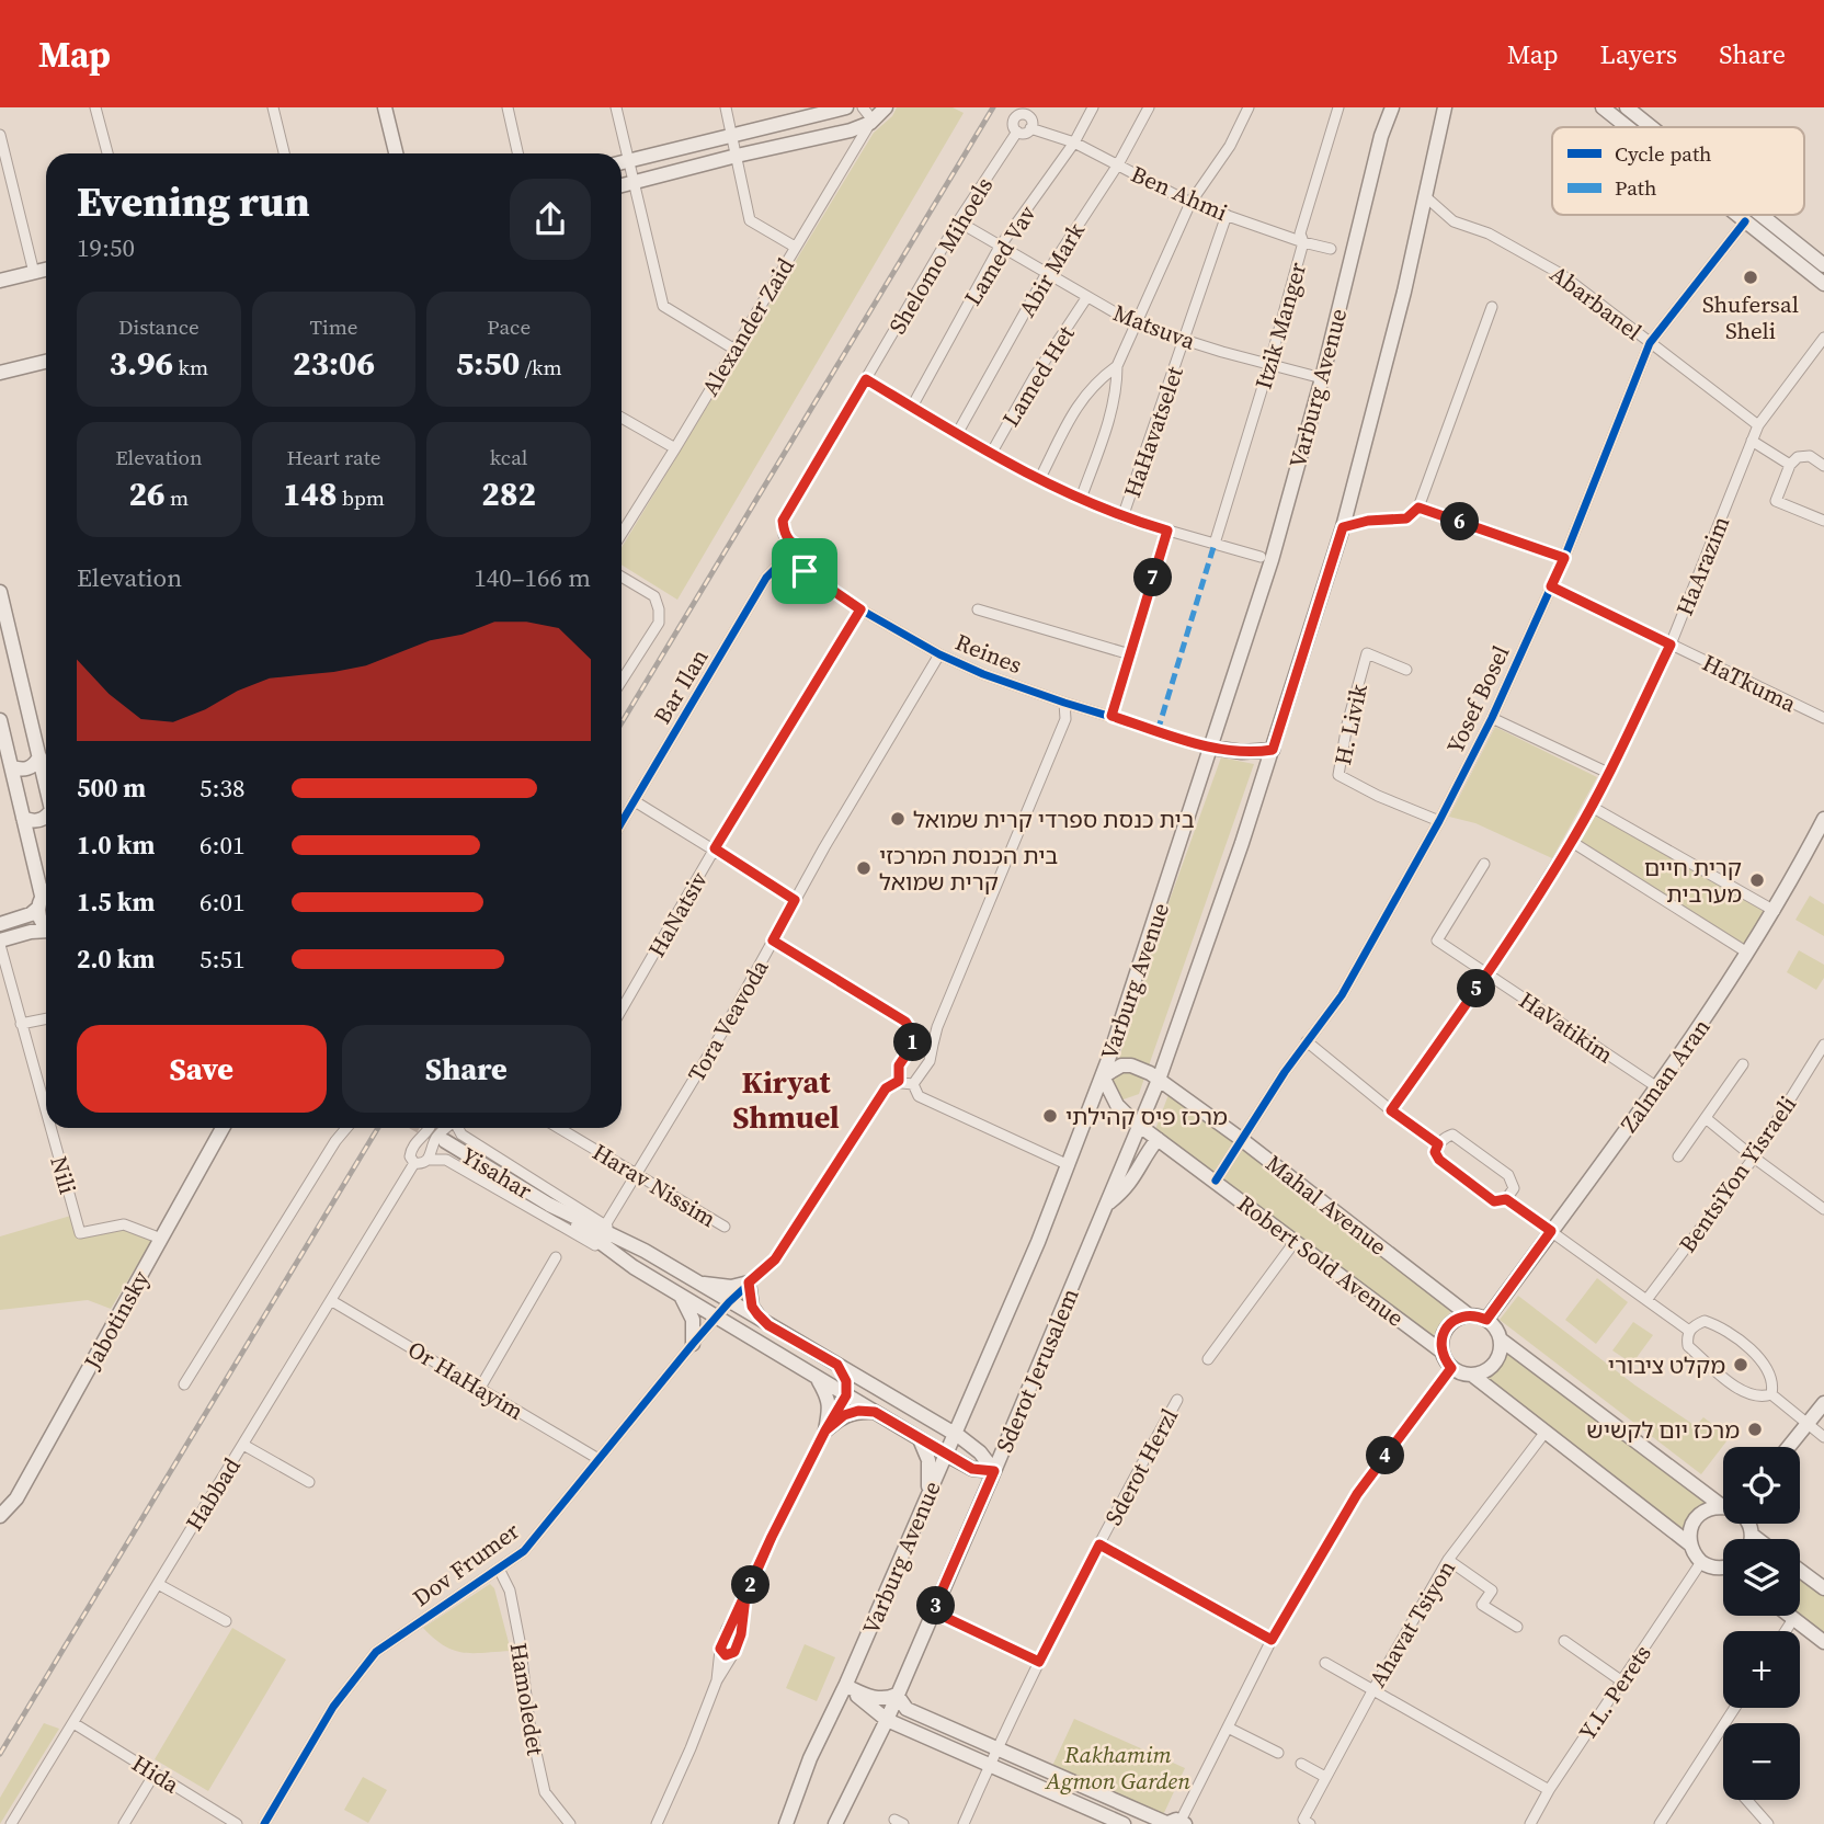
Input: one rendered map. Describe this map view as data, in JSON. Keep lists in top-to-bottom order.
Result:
{
  "streets": {
    "street": [
      "Ben Ahmi",
      "Shelomo Mihoels",
      "Lamed Vav",
      "Abir Mark",
      "Abarbanel",
      "Itzik Manger",
      "Alexander Zaid",
      "Matsuva",
      "Lamed Het",
      "Varburg Avenue",
      "HaHavatselet",
      "HaArazim",
      "Reines",
      "HaTkuma",
      "Bar Ilan",
      "Yosef Bosel",
      "H. Livik",
      "HaNatsiv",
      "Tora Veavoda",
      "HaVatikim",
      "Zalman Aran",
      "Yisahar",
      "BentsiYon Yisraeli",
      "Nili",
      "Harav Nissim",
      "Mahal Avenue",
      "Robert Sold Avenue",
      "Jabotinsky",
      "Sderot Jerusalem",
      "Or HaHayim",
      "Sderot Herzl",
      "Habbad",
      "Dov Frumer",
      "Ahavat Tsiyon",
      "Y.L. Perets",
      "Hamoledet",
      "Hida"
    ]
  },
  "crossings": [
    ["Ben Ahmi", "Shelomo Mihoels"],
    ["Ben Ahmi", "Lamed Vav"],
    ["Ben Ahmi", "Abir Mark"],
    ["Ben Ahmi", "Itzik Manger"],
    ["Ben Ahmi", "HaHavatselet"],
    ["Shelomo Mihoels", "Matsuva"],
    ["Shelomo Mihoels", "Reines"],
    ["Lamed Vav", "Matsuva"],
    ["Abir Mark", "Matsuva"],
    ["Abarbanel", "HaArazim"],
    ["Abarbanel", "Yosef Bosel"],
    ["Itzik Manger", "Matsuva"],
    ["Matsuva", "Lamed Het"],
    ["Matsuva", "Varburg Avenue"],
    ["Matsuva", "HaHavatselet"],
    ["Varburg Avenue", "Reines"],
    ["Varburg Avenue", "Mahal Avenue"],
    ["Varburg Avenue", "Robert Sold Avenue"],
    ["HaArazim", "HaTkuma"],
    ["HaArazim", "HaVatikim"],
    ["Reines", "Bar Ilan"],
    ["Reines", "HaNatsiv"],
    ["Reines", "Tora Veavoda"],
    ["HaTkuma", "Yosef Bosel"],
    ["Yosef Bosel", "H. Livik"],
    ["Yosef Bosel", "Mahal Avenue"],
    ["Yosef Bosel", "Robert Sold Avenue"],
    ["Tora Veavoda", "Harav Nissim"],
    ["HaVatikim", "Zalman Aran"],
    ["Zalman Aran", "Mahal Avenue"],
    ["Zalman Aran", "Robert Sold Avenue"],
    ["Nili", "Jabotinsky"],
    ["Mahal Avenue", "Robert Sold Avenue"],
    ["Robert Sold Avenue", "Sderot Jerusalem"],
    ["Or HaHayim", "Habbad"],
    ["Or HaHayim", "Dov Frumer"],
    ["Habbad", "Hida"],
    ["Dov Frumer", "Hamoledet"]
  ],
  "districts": ["Kiryat Shmuel"],
  "parks": ["Rakhamim Agmon Garden"],
  "places": [
    "Shufersal Sheli",
    "בית כנסת ספרדי קרית שמואל",
    "בית הכנסת המרכזי קרית שמואל",
    "קרית חיים מערבית",
    "מרכז פיס קהילתי",
    "מקלט ציבורי",
    "מרכז יום לקשיש"
  ],
  "legend": ["Cycle path", "Path"],
  "page": {
    "header": "Map",
    "nav": ["Map", "Layers", "Share"],
    "heading": ["Evening run", "19:50"],
    "stats": [
      ["Distance", "3.96 km"],
      ["Time", "23:06"],
      ["Pace", "5:50 /km"],
      ["Elevation", "26 m"],
      ["Heart rate", "148 bpm"],
      ["kcal", "282"]
    ],
    "pins": [
      "6",
      "7",
      "5",
      "1",
      "4",
      "2",
      "3"
    ],
    "chart": ["Elevation", "140–166 m"],
    "list": [
      {
        "name": "500 m",
        "note": "5:38"
      },
      {
        "name": "1.0 km",
        "note": "6:01"
      },
      {
        "name": "1.5 km",
        "note": "6:01"
      },
      {
        "name": "2.0 km",
        "note": "5:51"
      }
    ],
    "buttons": ["Save", "Share"],
    "map_buttons": ["+", "−"]
  }
}
